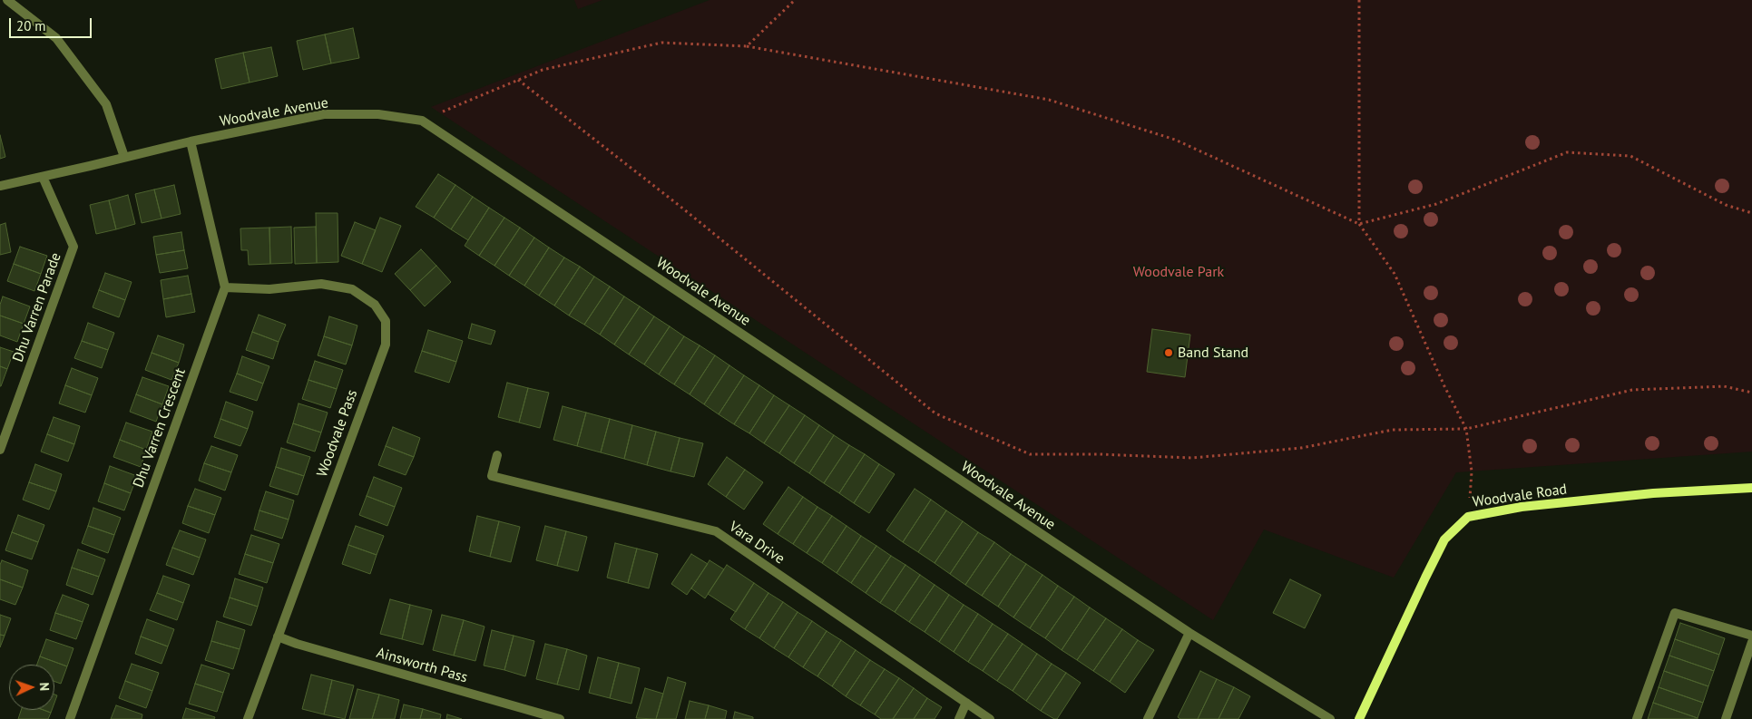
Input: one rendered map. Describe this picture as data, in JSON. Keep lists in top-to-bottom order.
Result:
{
  "streets": {
    "main road": ["Woodvale Road"],
    "street": [
      "Woodvale Avenue",
      "Dhu Varren Parade",
      "Dhu Varren Crescent",
      "Woodvale Pass",
      "Vara Drive",
      "Ainsworth Pass"
    ]
  },
  "crossings": [
    ["Woodvale Avenue", "Dhu Varren Parade"],
    ["Dhu Varren Crescent", "Woodvale Pass"],
    ["Woodvale Pass", "Ainsworth Pass"]
  ],
  "parks": ["Woodvale Park"],
  "places": ["Band Stand"],
  "scale_bar": "20 m",
  "north": "right"
}
